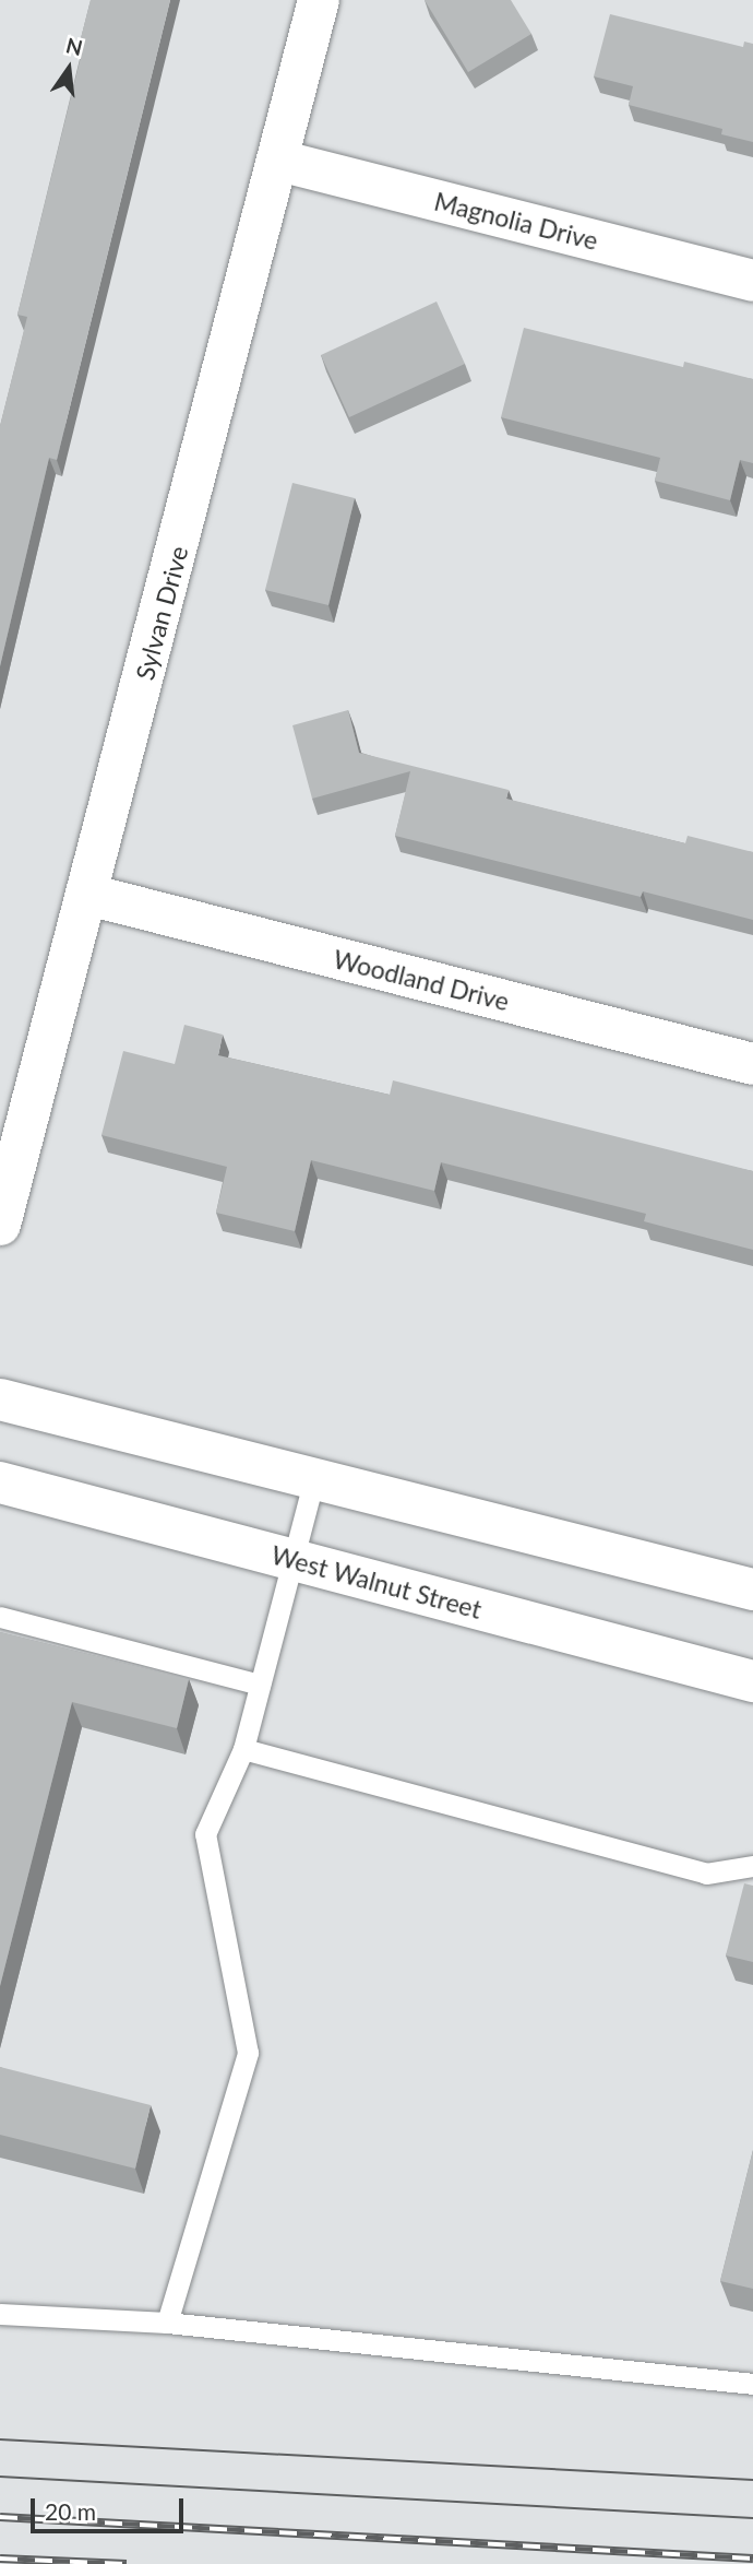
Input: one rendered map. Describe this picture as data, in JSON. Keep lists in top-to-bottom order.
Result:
{
  "streets": {
    "street": [
      "Magnolia Drive",
      "Sylvan Drive",
      "Woodland Drive",
      "West Walnut Street"
    ]
  },
  "crossings": [
    ["Magnolia Drive", "Sylvan Drive"],
    ["Sylvan Drive", "Woodland Drive"]
  ],
  "scale_bar": "20 m",
  "north": "top"
}
